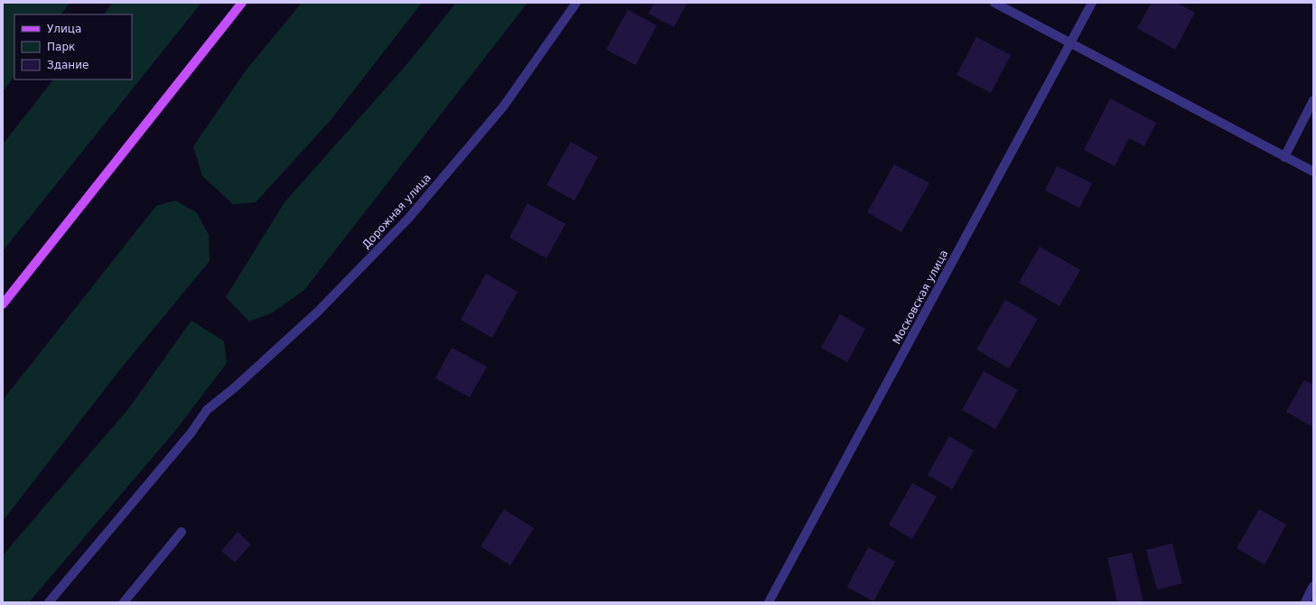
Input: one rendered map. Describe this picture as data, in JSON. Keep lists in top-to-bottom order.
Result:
{
  "streets": {
    "street": ["Дорожная улица", "Московская улица"]
  },
  "legend": ["Улица", "Парк", "Здание"]
}
